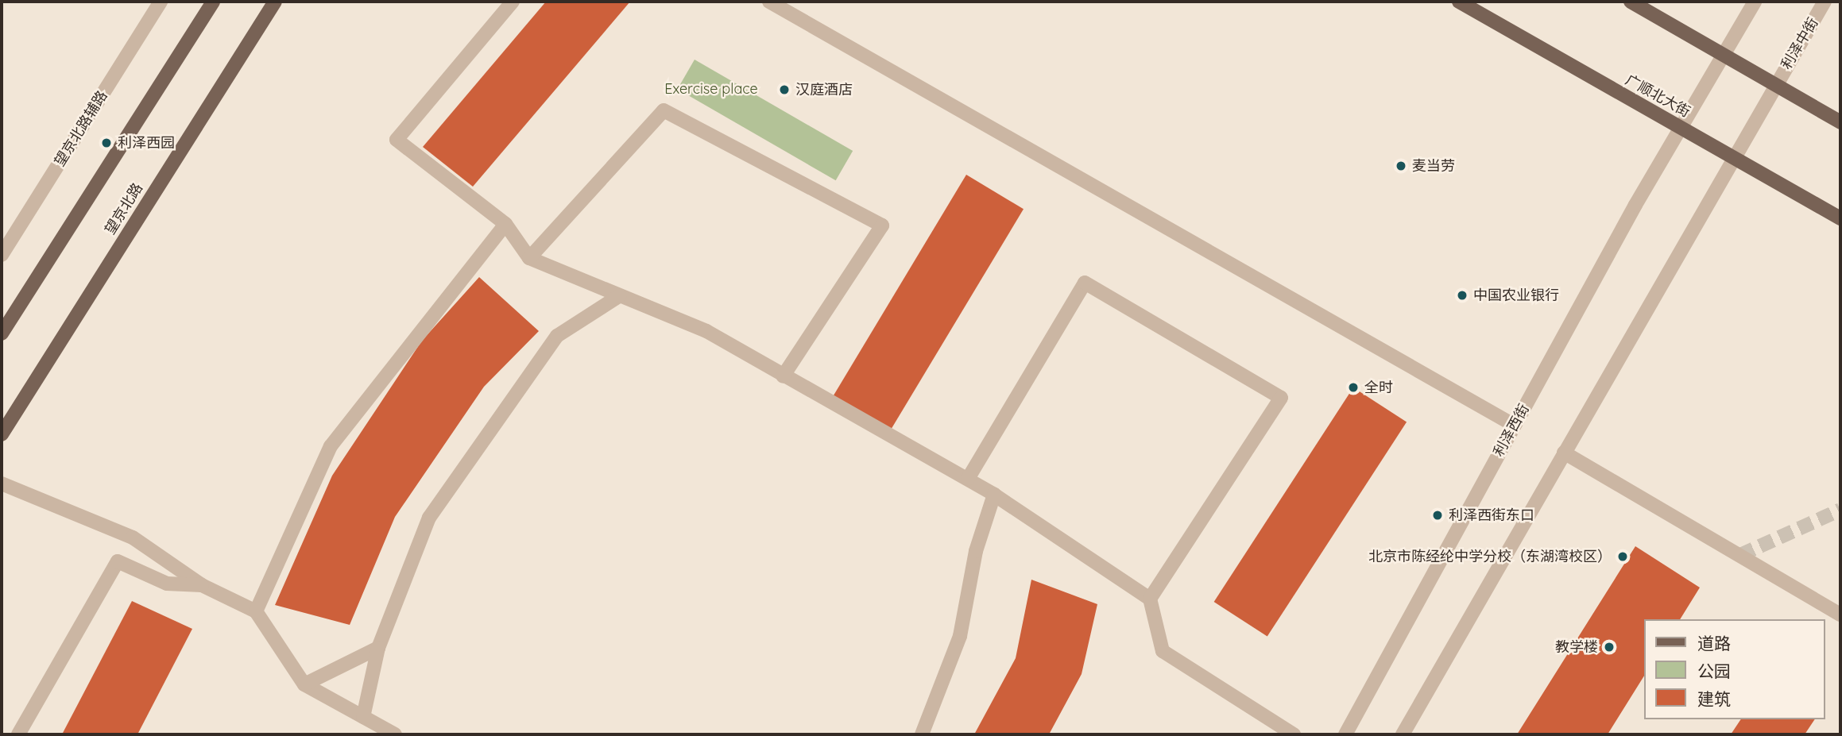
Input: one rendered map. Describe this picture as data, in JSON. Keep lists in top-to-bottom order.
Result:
{
  "streets": {
    "main road": ["广顺北大街", "望京北路"],
    "street": ["利泽中街", "望京北路辅路", "利泽西街"]
  },
  "crossings": [
    ["利泽中街", "广顺北大街"],
    ["广顺北大街", "利泽西街"]
  ],
  "parks": ["Exercise place"],
  "places": [
    "汉庭酒店",
    "利泽西园",
    "麦当劳",
    "中国农业银行",
    "全时",
    "利泽西街东口",
    "北京市陈经纶中学分校（东湖湾校区）",
    "教学楼"
  ],
  "legend": ["道路", "公园", "建筑"]
}
